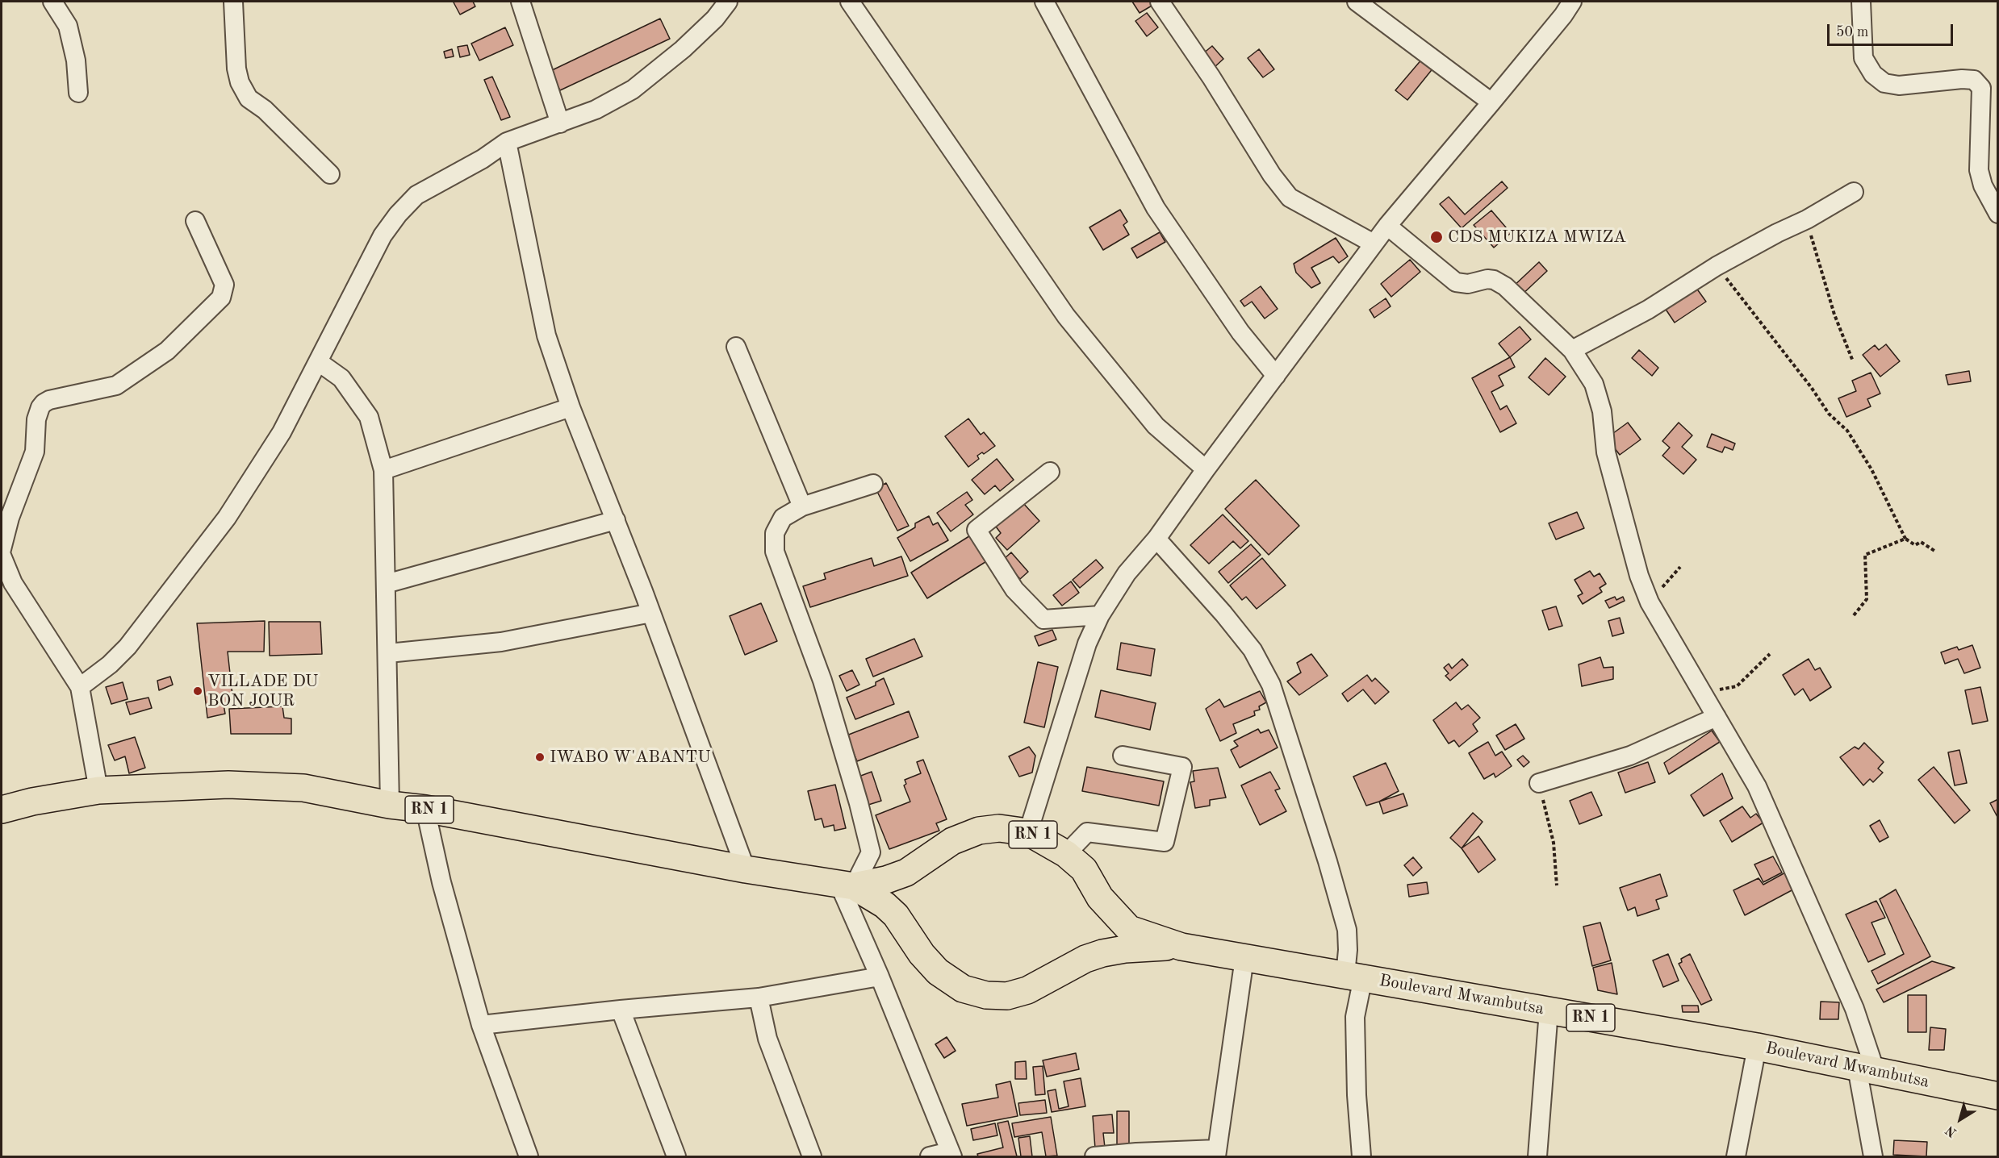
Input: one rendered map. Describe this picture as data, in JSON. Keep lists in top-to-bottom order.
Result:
{
  "streets": {
    "highway": ["RN 1", "Boulevard Mwambutsa"]
  },
  "crossings": [
    ["RN 1", "Boulevard Mwambutsa"]
  ],
  "places": ["CDS MUKIZA MWIZA", "VILLADE DU BON JOUR", "IWABO W'ABANTU"],
  "scale_bar": "50 m",
  "north": "bottom left"
}
